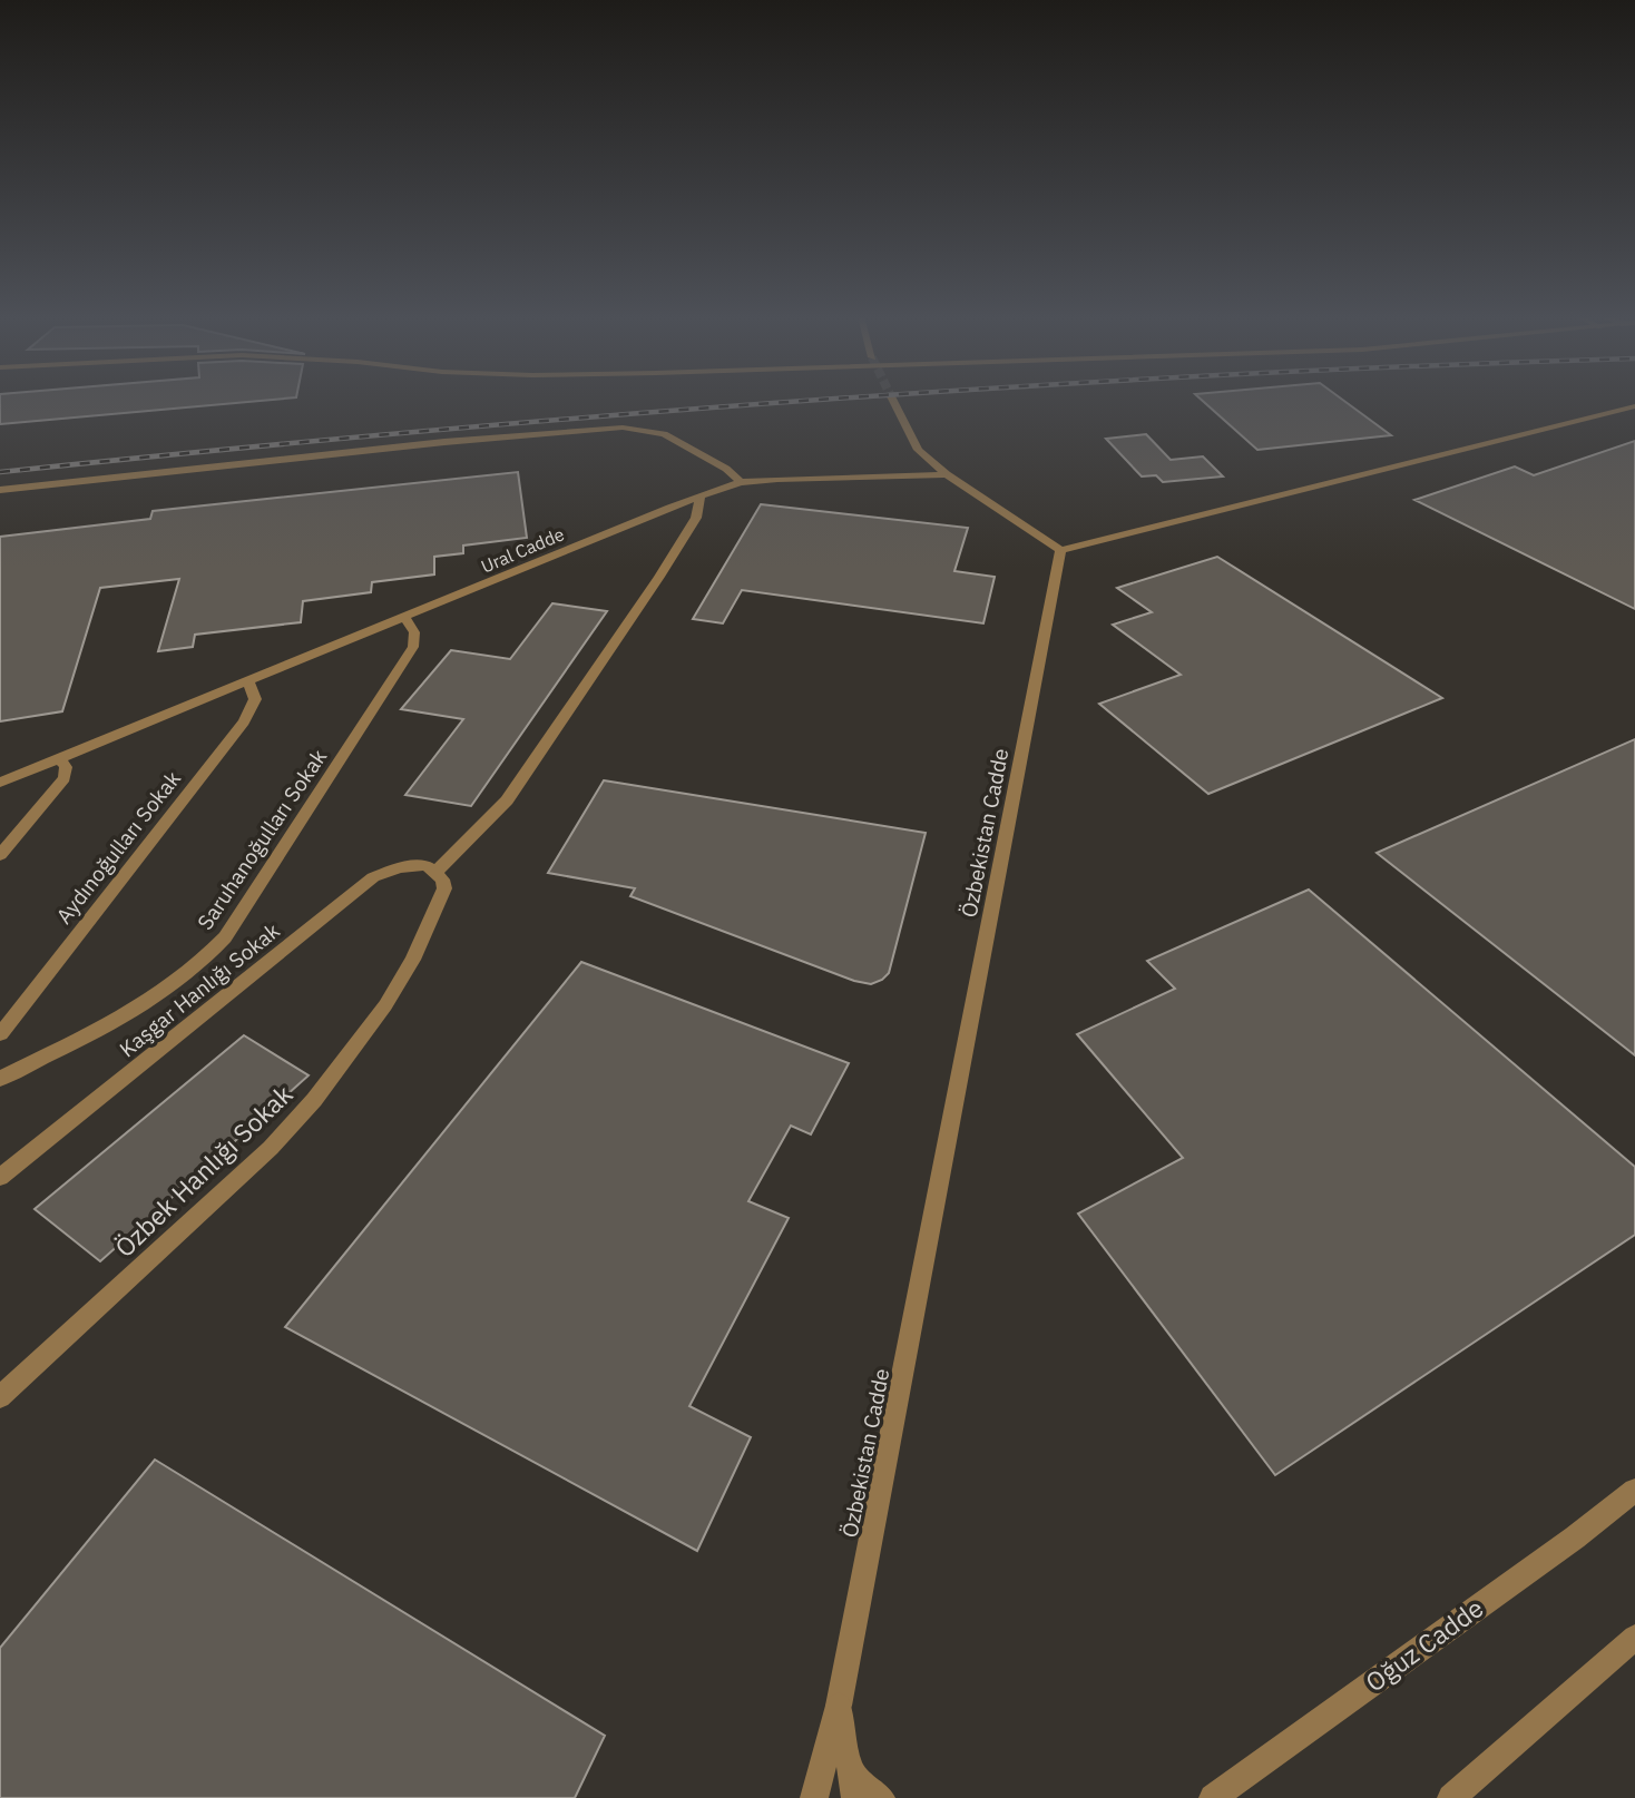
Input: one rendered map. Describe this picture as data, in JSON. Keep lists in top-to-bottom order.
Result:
{
  "streets": {
    "street": [
      "Ural Cadde",
      "Özbekistan Cadde",
      "Saruhanoğulları Sokak",
      "Aydınoğulları Sokak",
      "Kaşgar Hanlığı Sokak",
      "Özbek Hanlığı Sokak",
      "Oğuz Cadde"
    ]
  },
  "crossings": [
    ["Ural Cadde", "Saruhanoğulları Sokak"],
    ["Ural Cadde", "Aydınoğulları Sokak"],
    ["Kaşgar Hanlığı Sokak", "Özbek Hanlığı Sokak"]
  ]
}
